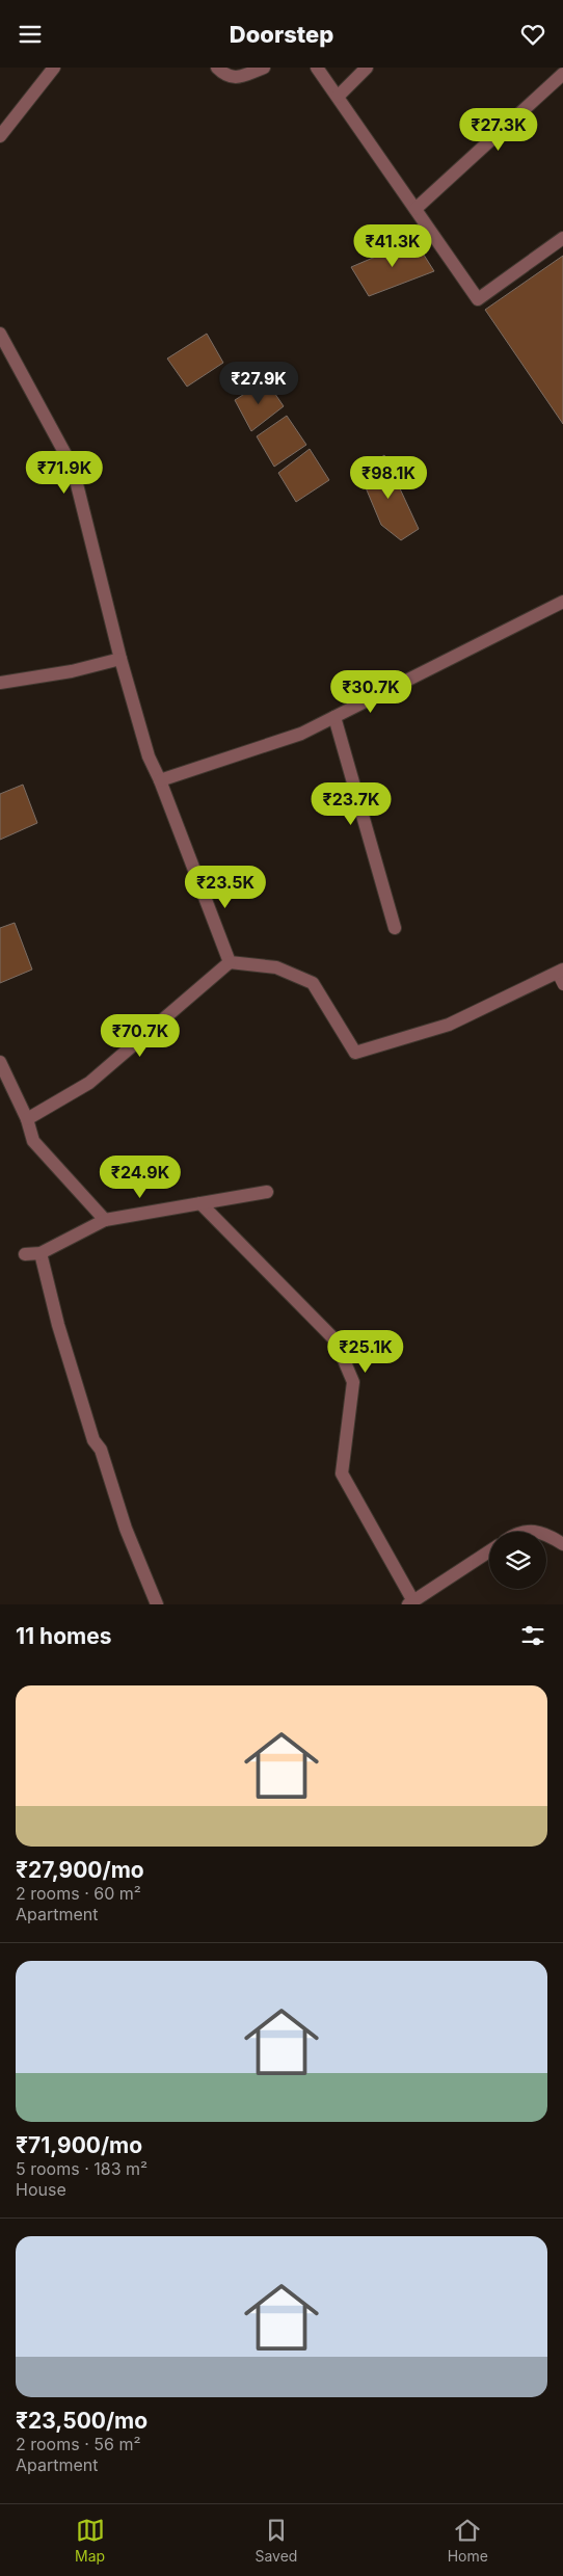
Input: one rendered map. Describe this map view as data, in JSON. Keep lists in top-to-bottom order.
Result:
{
  "page": {
    "header": "Doorstep",
    "price": [
      "₹27.3K",
      "₹41.3K",
      "₹27.9K",
      "₹71.9K",
      "₹98.1K",
      "₹30.7K",
      "₹23.7K",
      "₹23.5K",
      "₹70.7K",
      "₹24.9K",
      "₹25.1K"
    ],
    "heading": "11 homes",
    "list": [
      {
        "name": "₹27,900/mo",
        "note": "2 rooms · 60 m² · Apartment"
      },
      {
        "name": "₹71,900/mo",
        "note": "5 rooms · 183 m² · House"
      },
      {
        "name": "₹23,500/mo",
        "note": "2 rooms · 56 m² · Apartment"
      }
    ],
    "tabs": ["Map", "Saved", "Home"]
  }
}
